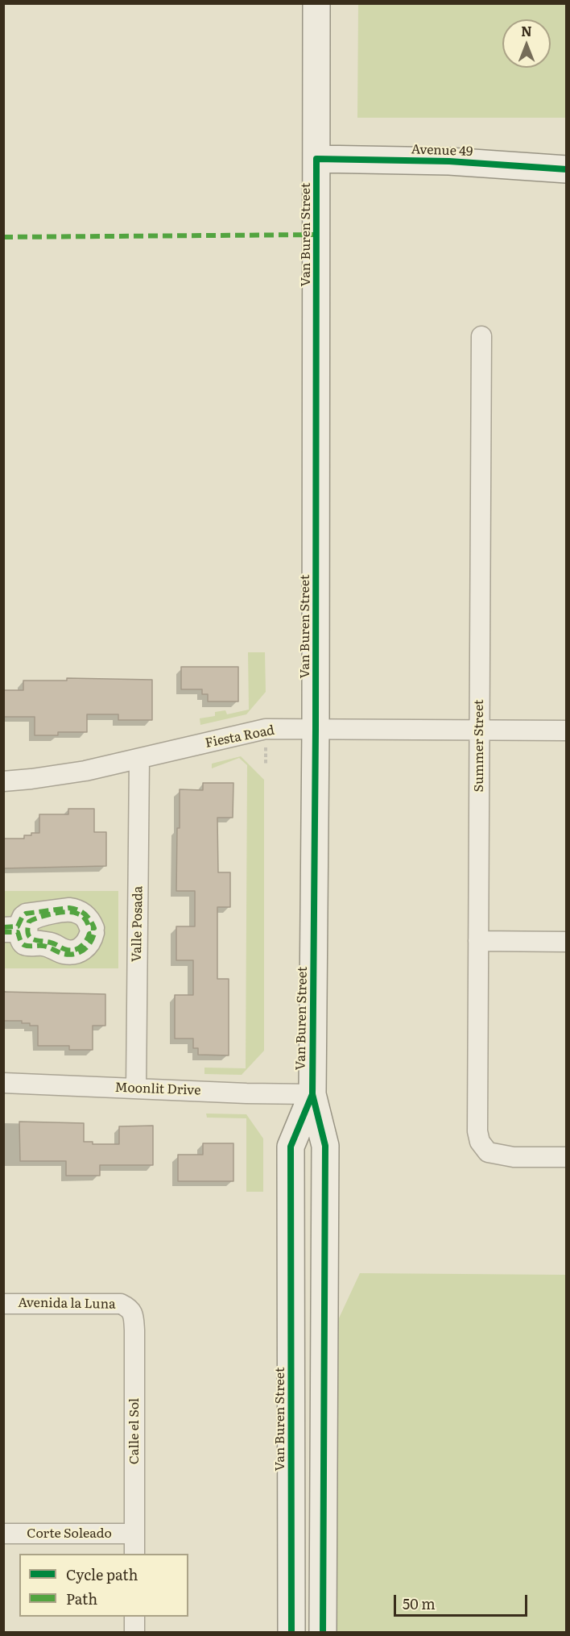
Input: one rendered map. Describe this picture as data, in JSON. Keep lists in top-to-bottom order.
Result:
{
  "streets": {
    "street": [
      "Avenue 49",
      "Van Buren Street",
      "Fiesta Road",
      "Summer Street",
      "Valle Posada",
      "Moonlit Drive",
      "Avenida la Luna",
      "Calle el Sol",
      "Corte Soleado"
    ]
  },
  "crossings": [
    ["Avenue 49", "Van Buren Street"],
    ["Van Buren Street", "Fiesta Road"],
    ["Van Buren Street", "Moonlit Drive"],
    ["Fiesta Road", "Summer Street"],
    ["Fiesta Road", "Valle Posada"],
    ["Valle Posada", "Moonlit Drive"],
    ["Avenida la Luna", "Calle el Sol"],
    ["Calle el Sol", "Corte Soleado"]
  ],
  "legend": ["Cycle path", "Path"],
  "scale_bar": "50 m",
  "north": "top"
}
